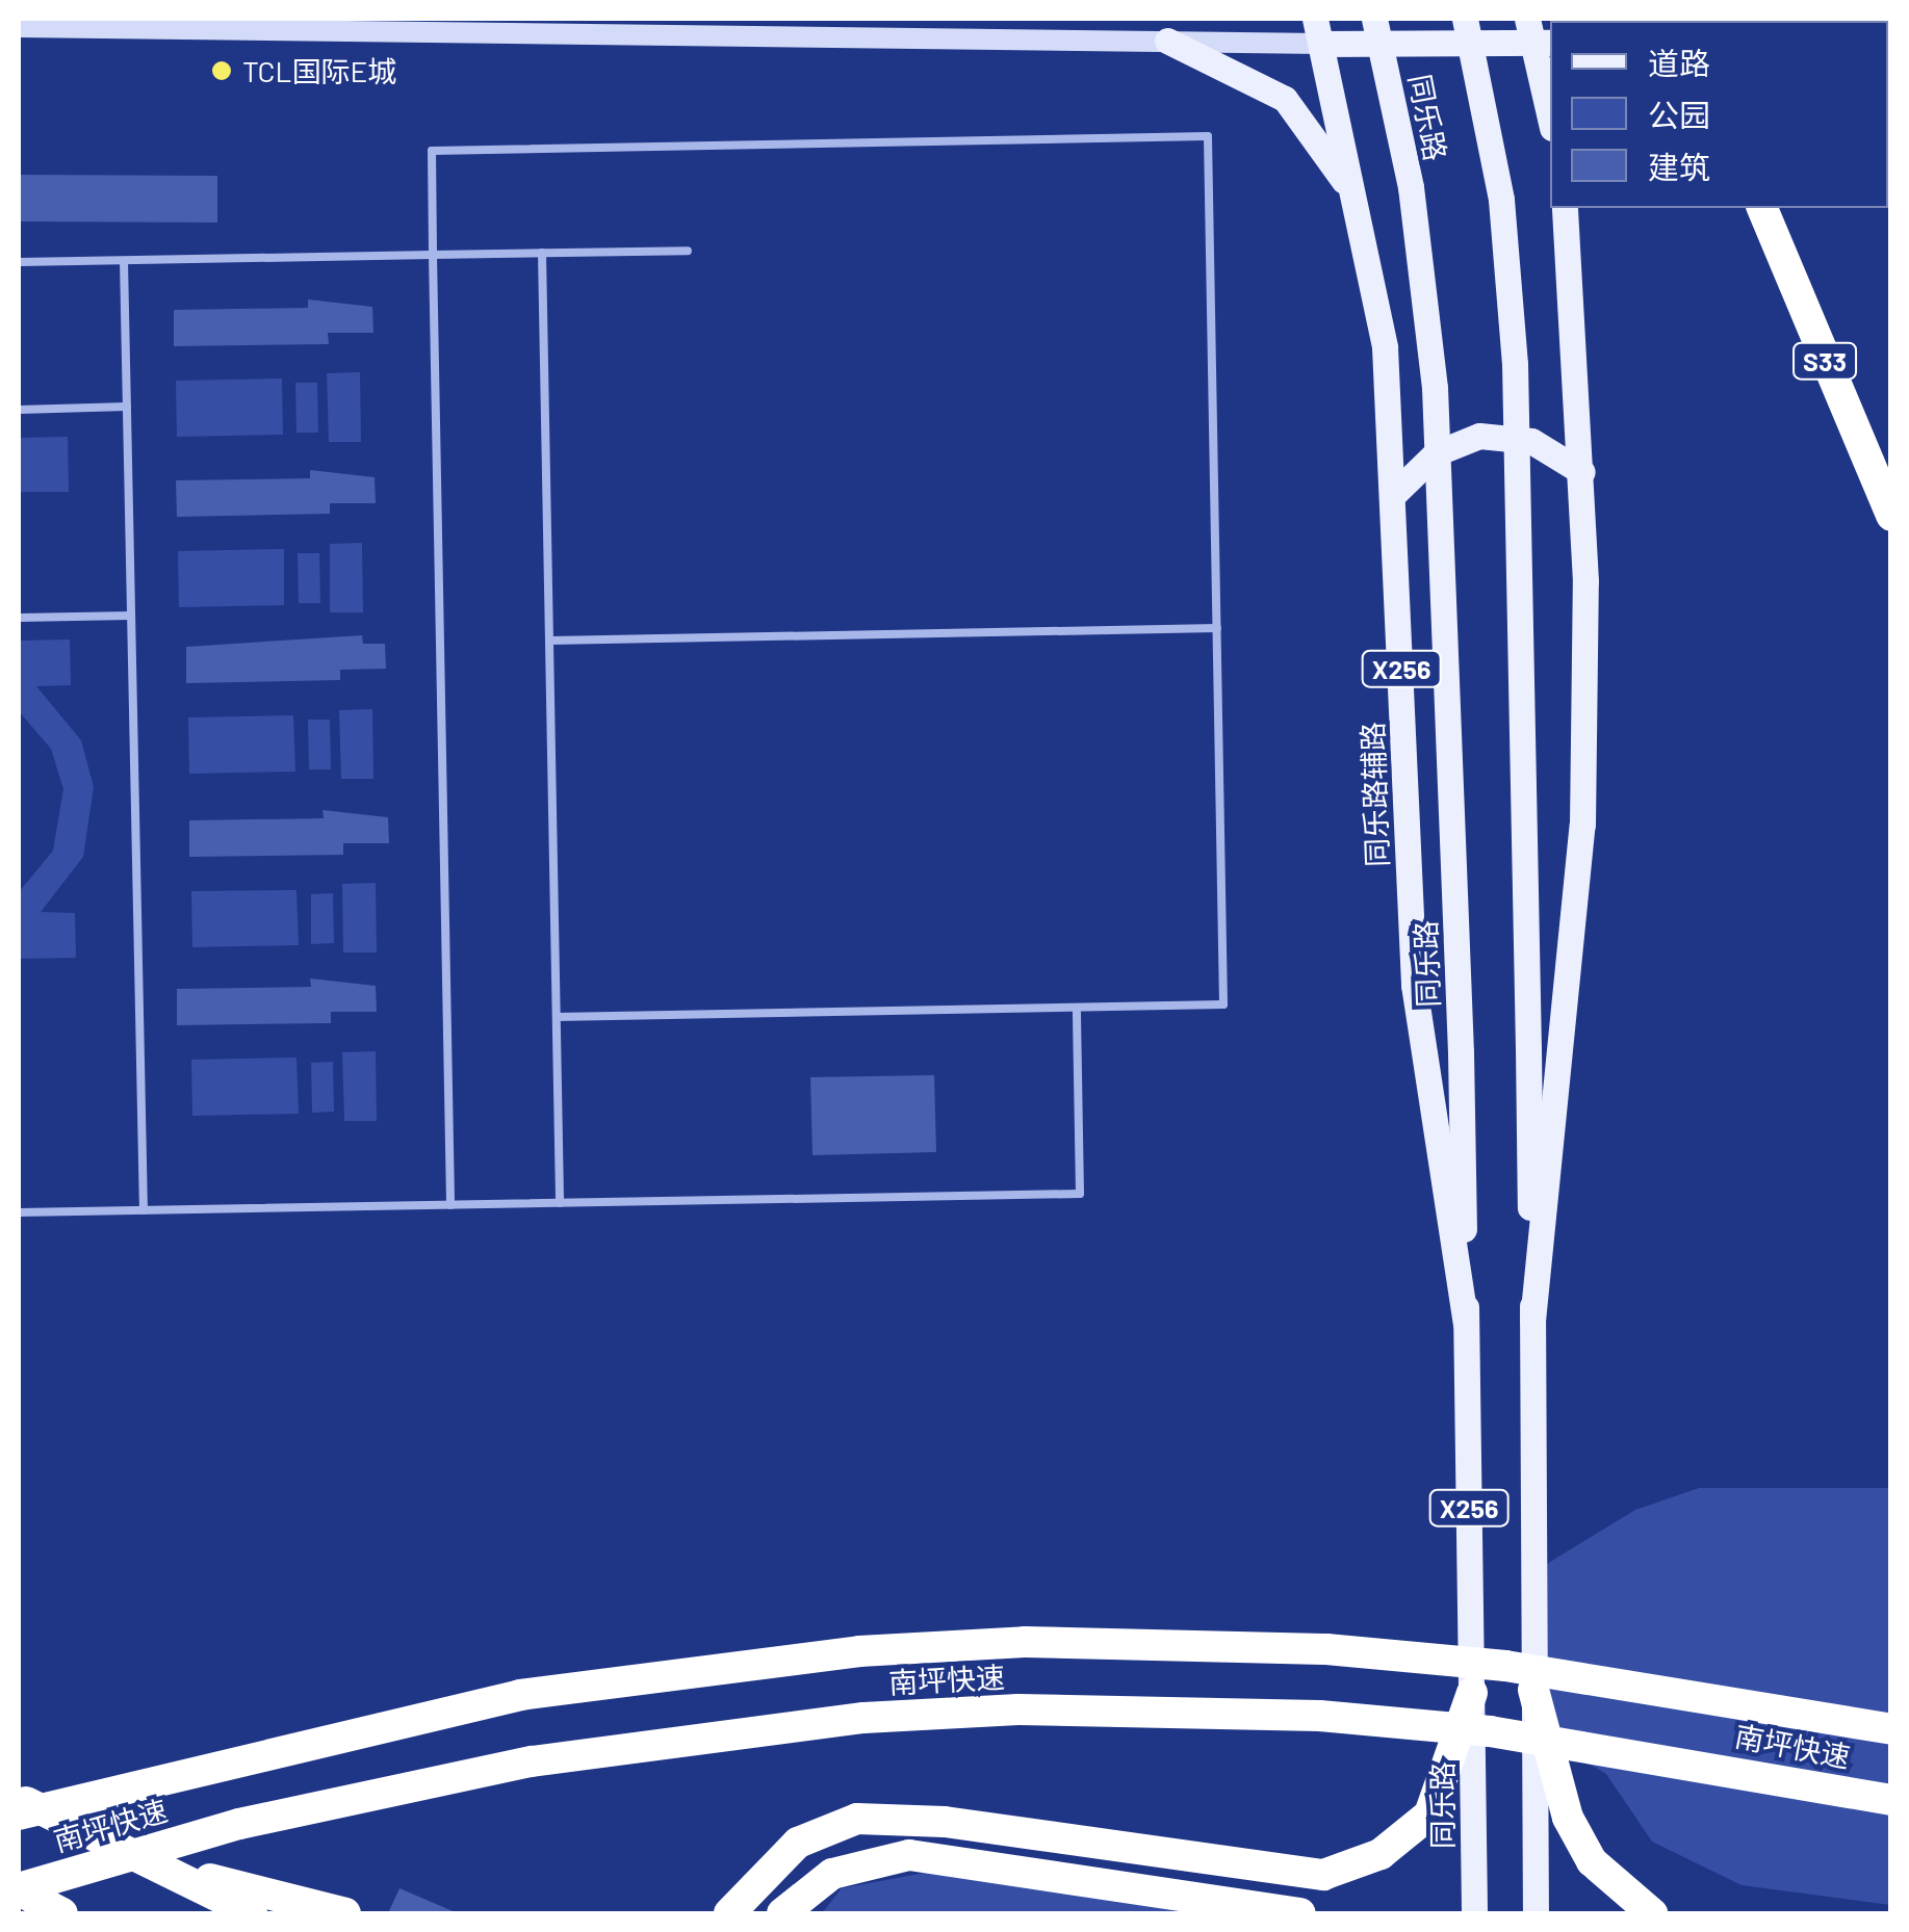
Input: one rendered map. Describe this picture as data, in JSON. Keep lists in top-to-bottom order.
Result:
{
  "streets": {
    "highway": ["S33", "南坪快速"],
    "main road": ["同乐路", "X256", "同乐路辅路"]
  },
  "crossings": [
    ["同乐路", "X256"],
    ["同乐路", "同乐路辅路"]
  ],
  "places": ["TCL国际E城"],
  "legend": ["道路", "公园", "建筑"]
}
